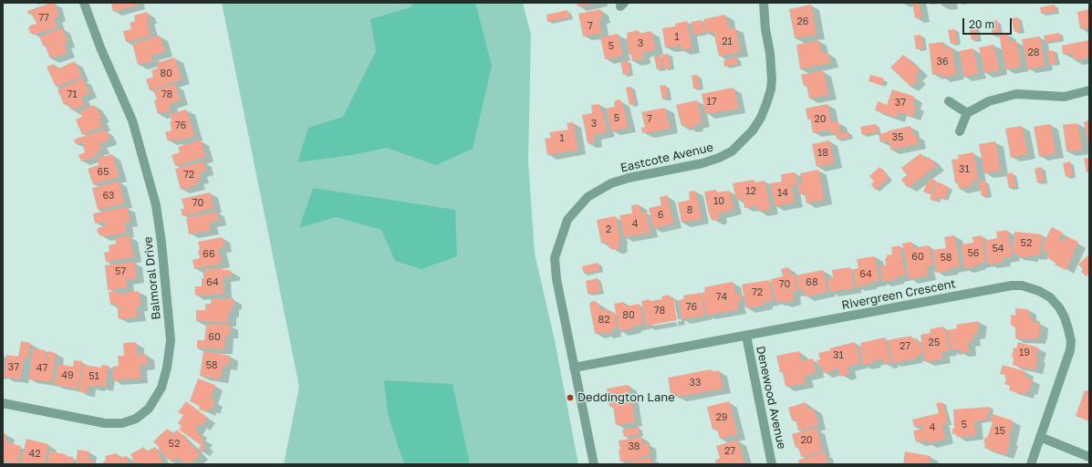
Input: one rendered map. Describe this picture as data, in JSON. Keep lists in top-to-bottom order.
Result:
{
  "streets": {
    "street": [
      "Eastcote Avenue",
      "Balmoral Drive",
      "Rivergreen Crescent",
      "Denewood Avenue"
    ]
  },
  "crossings": [
    ["Eastcote Avenue", "Rivergreen Crescent"],
    ["Rivergreen Crescent", "Denewood Avenue"]
  ],
  "places": ["Deddington Lane"],
  "house_numbers": [
    "77",
    "26",
    "7",
    "1",
    "21",
    "3",
    "5",
    "28",
    "36",
    "80",
    "71",
    "78",
    "17",
    "37",
    "5",
    "7",
    "20",
    "3",
    "76",
    "35",
    "1",
    "18",
    "31",
    "65",
    "72",
    "12",
    "14",
    "63",
    "10",
    "70",
    "8",
    "6",
    "4",
    "2",
    "52",
    "54",
    "56",
    "66",
    "60",
    "58",
    "57",
    "64",
    "64",
    "68",
    "70",
    "72",
    "74",
    "76",
    "78",
    "80",
    "82",
    "60",
    "25",
    "27",
    "19",
    "31",
    "58",
    "37",
    "47",
    "49",
    "51",
    "33",
    "29",
    "5",
    "4",
    "15",
    "20",
    "52",
    "38",
    "27",
    "42"
  ],
  "scale_bar": "20 m"
}
